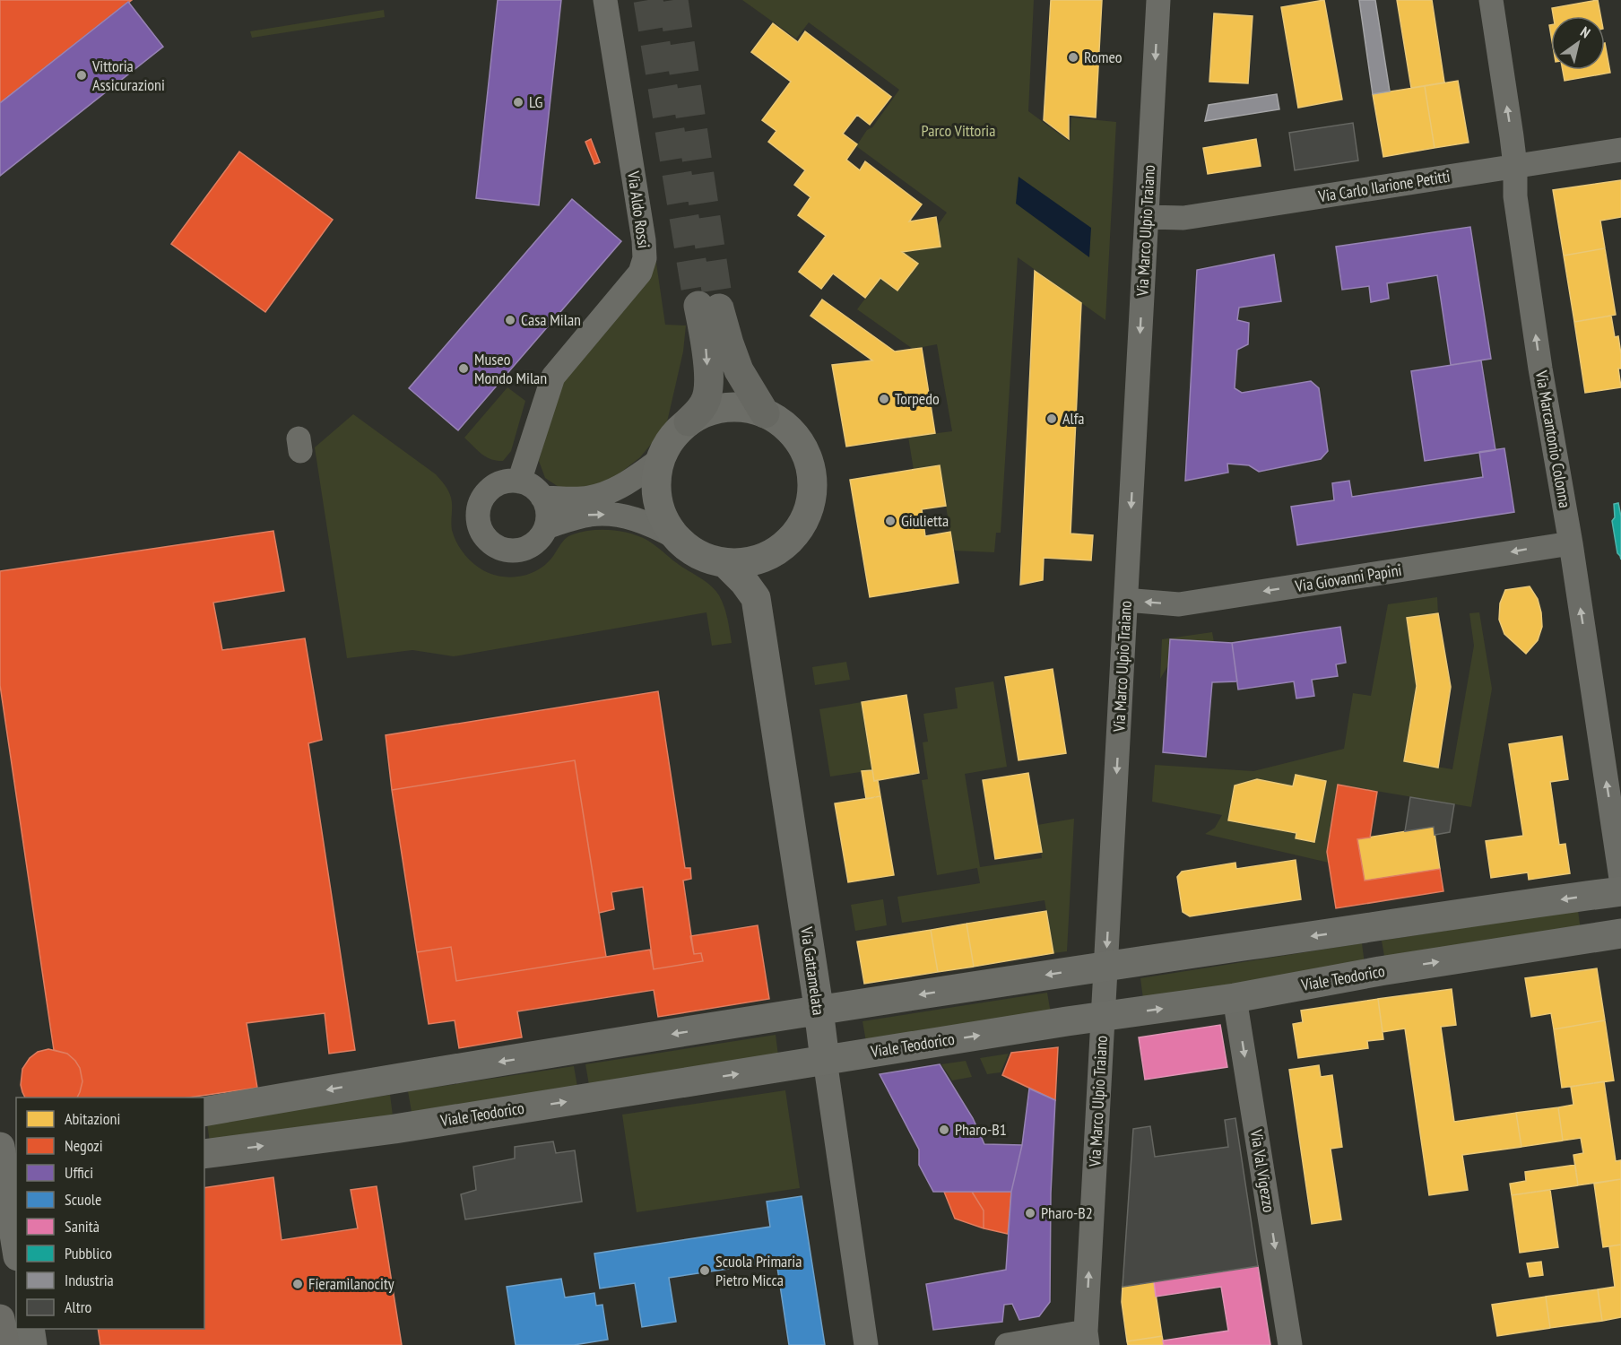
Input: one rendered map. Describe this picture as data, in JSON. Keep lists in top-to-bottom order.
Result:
{
  "streets": {
    "street": [
      "Via Carlo Ilarione Petitti",
      "Via Aldo Rossi",
      "Via Marco Ulpio Traiano",
      "Via Marcantonio Colonna",
      "Via Giovanni Papini",
      "Via Gattamelata",
      "Viale Teodorico",
      "Via Val Vigezzo"
    ]
  },
  "crossings": [
    ["Via Carlo Ilarione Petitti", "Via Marco Ulpio Traiano"],
    ["Via Carlo Ilarione Petitti", "Via Marcantonio Colonna"],
    ["Via Marco Ulpio Traiano", "Via Giovanni Papini"],
    ["Via Marco Ulpio Traiano", "Viale Teodorico"],
    ["Via Marcantonio Colonna", "Via Giovanni Papini"],
    ["Via Gattamelata", "Viale Teodorico"],
    ["Viale Teodorico", "Via Val Vigezzo"]
  ],
  "one_way": ["Via Marcantonio Colonna", "Via Giovanni Papini", "Via Val Vigezzo"],
  "parks": ["Parco Vittoria"],
  "places": [
    "Romeo",
    "Vittoria Assicurazioni",
    "LG",
    "Casa Milan",
    "Museo Mondo Milan",
    "Torpedo",
    "Alfa",
    "Giulietta",
    "Pharo-B1",
    "Pharo-B2",
    "Scuola Primaria Pietro Micca",
    "Fieramilanocity"
  ],
  "legend": [
    "Abitazioni",
    "Negozi",
    "Uffici",
    "Scuole",
    "Sanità",
    "Pubblico",
    "Industria",
    "Altro"
  ],
  "north": "top right"
}
